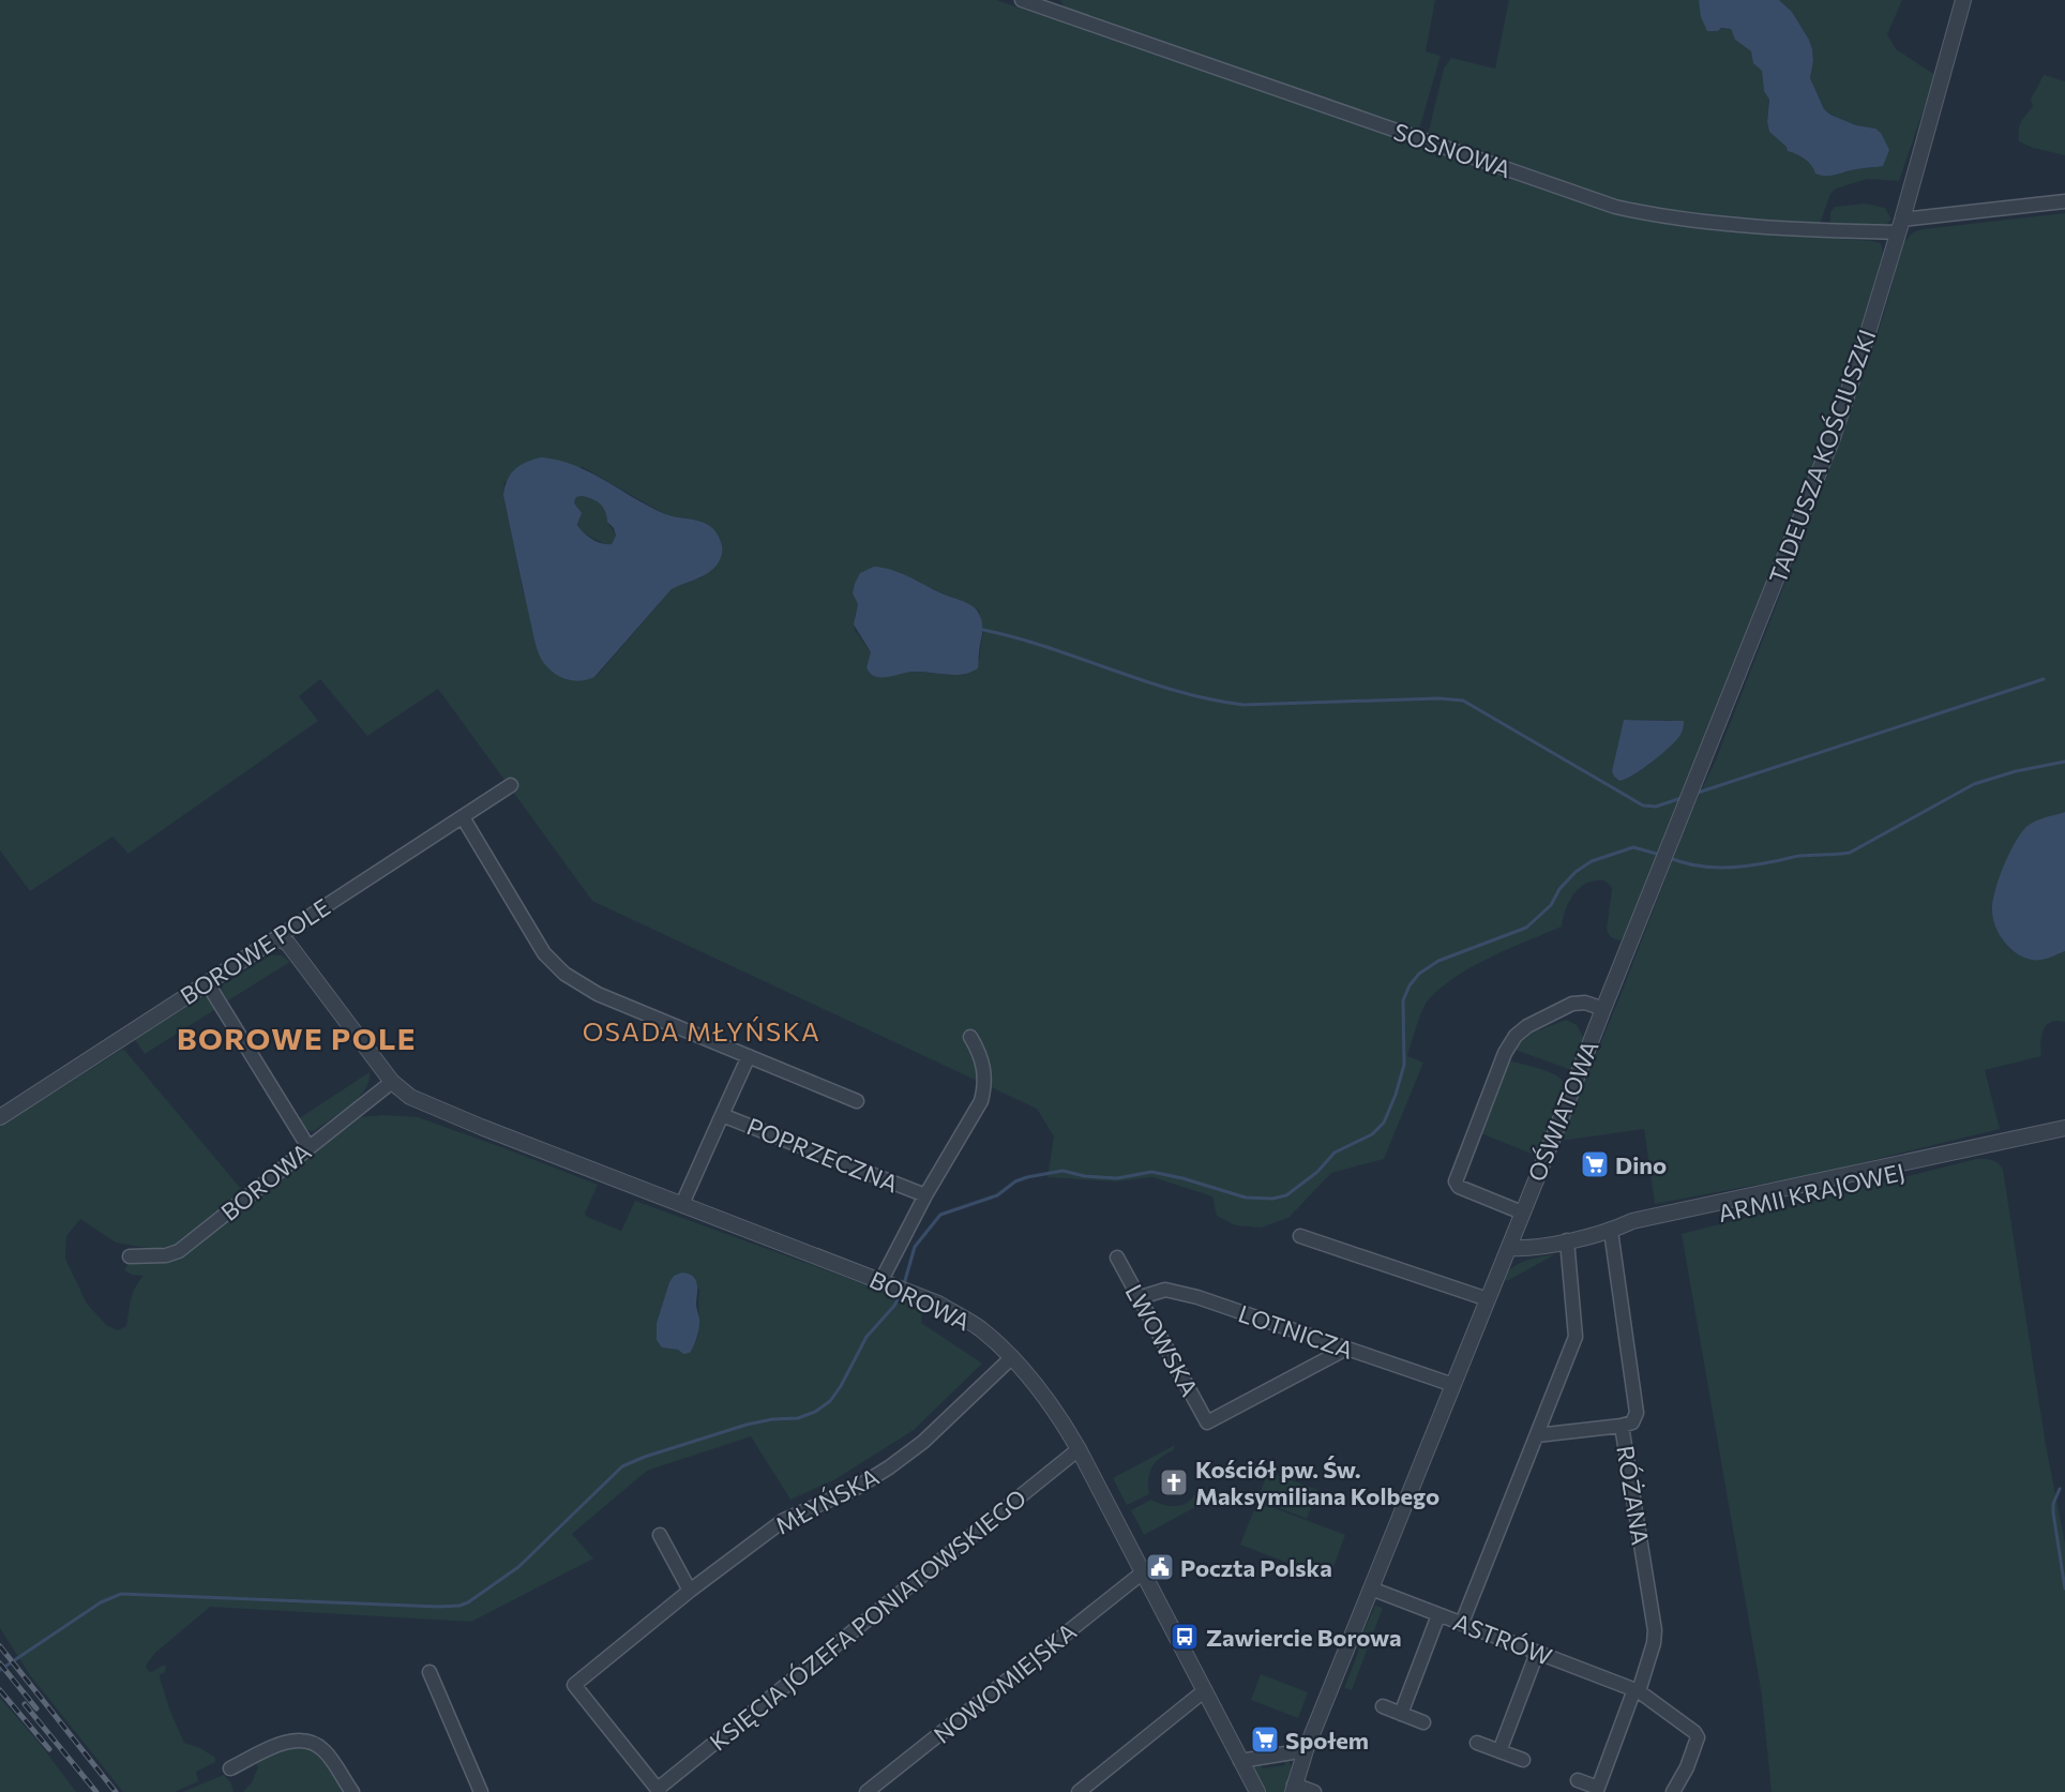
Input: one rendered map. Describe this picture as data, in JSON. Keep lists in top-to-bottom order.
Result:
{
  "streets": {
    "street": [
      "SOSNOWA",
      "TADEUSZA KOŚCIUSZKI",
      "BOROWE POLE",
      "OŚWIATOWA",
      "POPRZECZNA",
      "BOROWA",
      "ARMII KRAJOWEJ",
      "LOTNICZA",
      "LWOWSKA",
      "RÓŻANA",
      "MŁYŃSKA",
      "KSIĘCIA JÓZEFA PONIATOWSKIEGO",
      "ASTRÓW",
      "NOWOMIEJSKA"
    ]
  },
  "crossings": [
    ["SOSNOWA", "TADEUSZA KOŚCIUSZKI"],
    ["TADEUSZA KOŚCIUSZKI", "OŚWIATOWA"],
    ["BOROWE POLE", "BOROWA"],
    ["OŚWIATOWA", "ARMII KRAJOWEJ"],
    ["OŚWIATOWA", "LOTNICZA"],
    ["OŚWIATOWA", "ASTRÓW"],
    ["POPRZECZNA", "BOROWA"],
    ["BOROWA", "MŁYŃSKA"],
    ["BOROWA", "KSIĘCIA JÓZEFA PONIATOWSKIEGO"],
    ["BOROWA", "NOWOMIEJSKA"],
    ["ARMII KRAJOWEJ", "RÓŻANA"],
    ["LOTNICZA", "LWOWSKA"],
    ["RÓŻANA", "ASTRÓW"],
    ["MŁYŃSKA", "KSIĘCIA JÓZEFA PONIATOWSKIEGO"]
  ],
  "districts": ["OSADA MŁYŃSKA", "BOROWE POLE"],
  "places": {
    "supermarket": ["Dino", "Społem"],
    "church": ["Kościół pw. Św. Maksymiliana Kolbego"],
    "public building": ["Poczta Polska"],
    "bus stop": ["Zawiercie Borowa"]
  }
}
